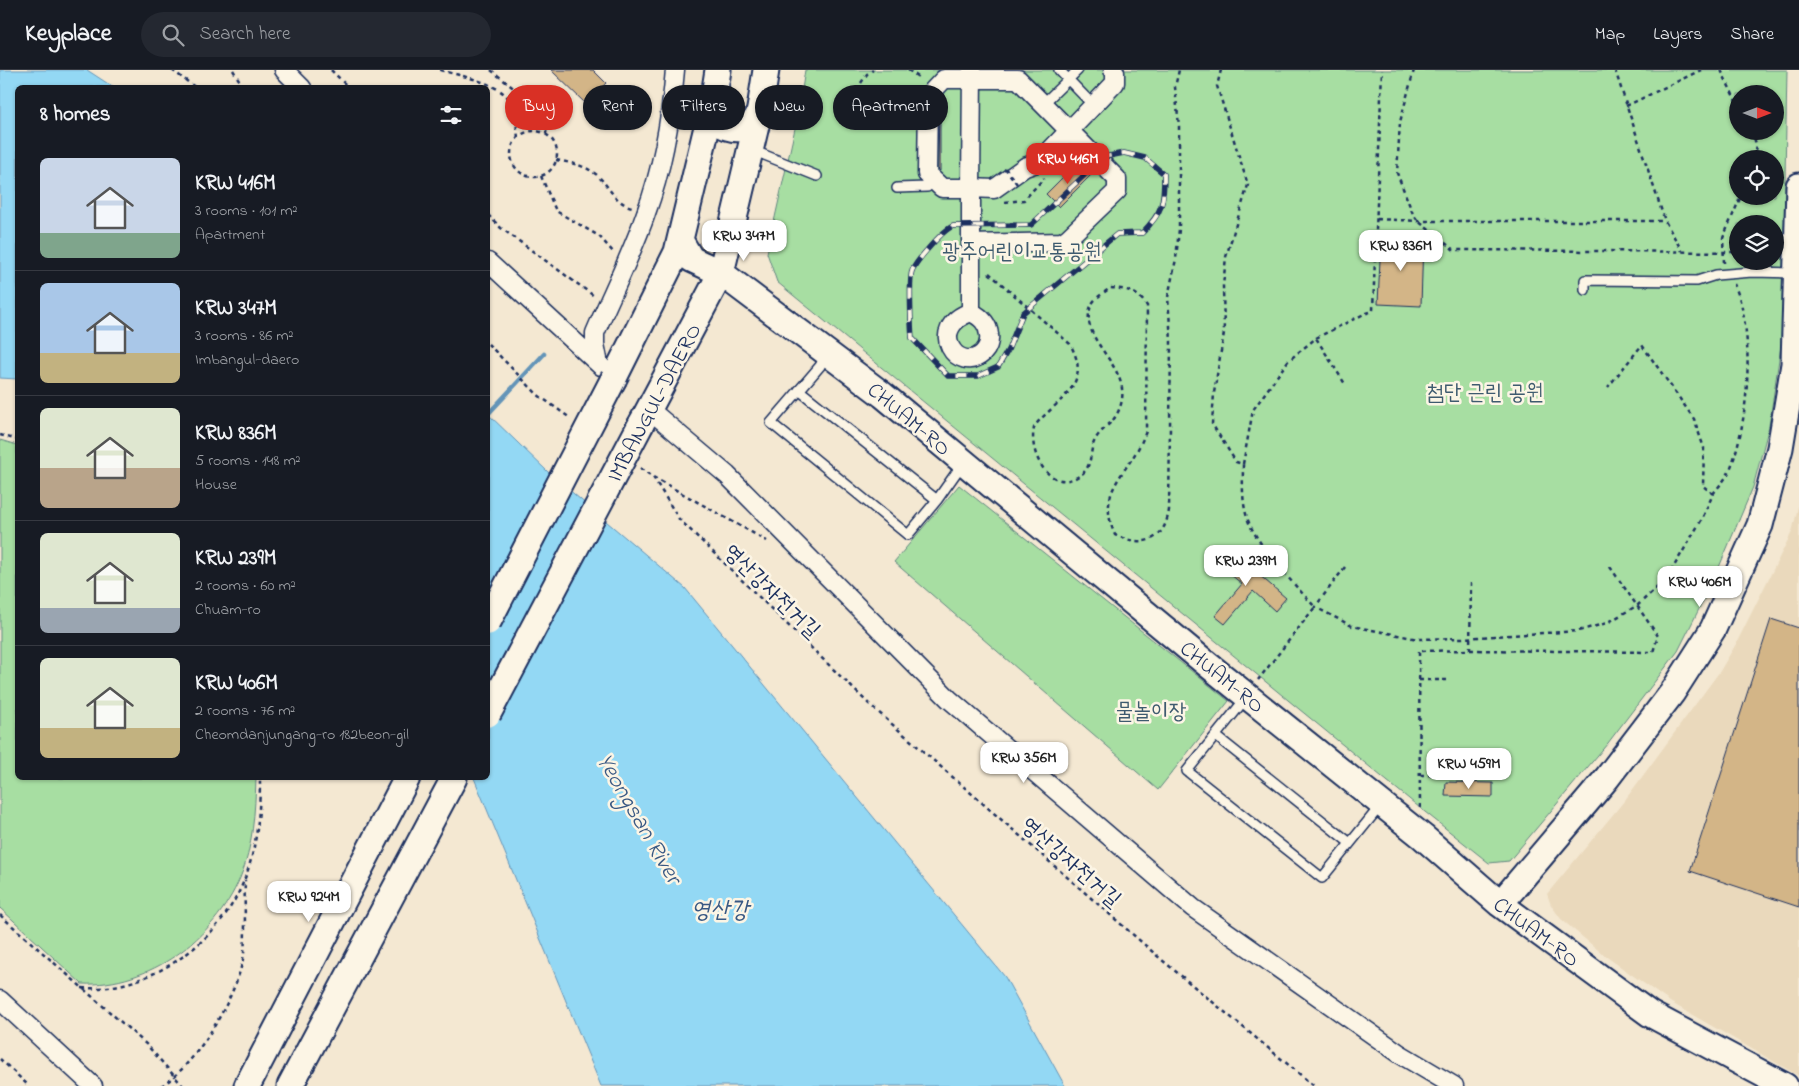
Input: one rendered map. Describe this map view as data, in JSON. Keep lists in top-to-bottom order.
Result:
{
  "streets": {
    "street": ["IMBANGUL-DAERO", "CHUAM-RO"],
    "path": ["영산강자전거길"]
  },
  "crossings": [
    ["IMBANGUL-DAERO", "CHUAM-RO"]
  ],
  "water": ["Yeongsan River", "영산강"],
  "parks": ["광주어린이교통공원", "첨단 근린 공원", "물놀이장"],
  "north": "right",
  "page": {
    "header": "Keyplace",
    "search": "Search here",
    "nav": ["Map", "Layers", "Share"],
    "chip": [
      "Buy",
      "Rent",
      "Filters",
      "New",
      "Apartment"
    ],
    "heading": "8 homes",
    "price": [
      "KRW 416M",
      "KRW 347M",
      "KRW 836M",
      "KRW 239M",
      "KRW 406M",
      "KRW 356M",
      "KRW 459M",
      "KRW 924M"
    ],
    "list": [
      {
        "name": "KRW 416M",
        "note": "3 rooms · 101 m² · Apartment"
      },
      {
        "name": "KRW 347M",
        "note": "3 rooms · 86 m² · Imbangul-daero"
      },
      {
        "name": "KRW 836M",
        "note": "5 rooms · 148 m² · House"
      },
      {
        "name": "KRW 239M",
        "note": "2 rooms · 60 m² · Chuam-ro"
      },
      {
        "name": "KRW 406M",
        "note": "2 rooms · 76 m² · Cheomdanjungang-ro 182beon-gil"
      }
    ]
  }
}
